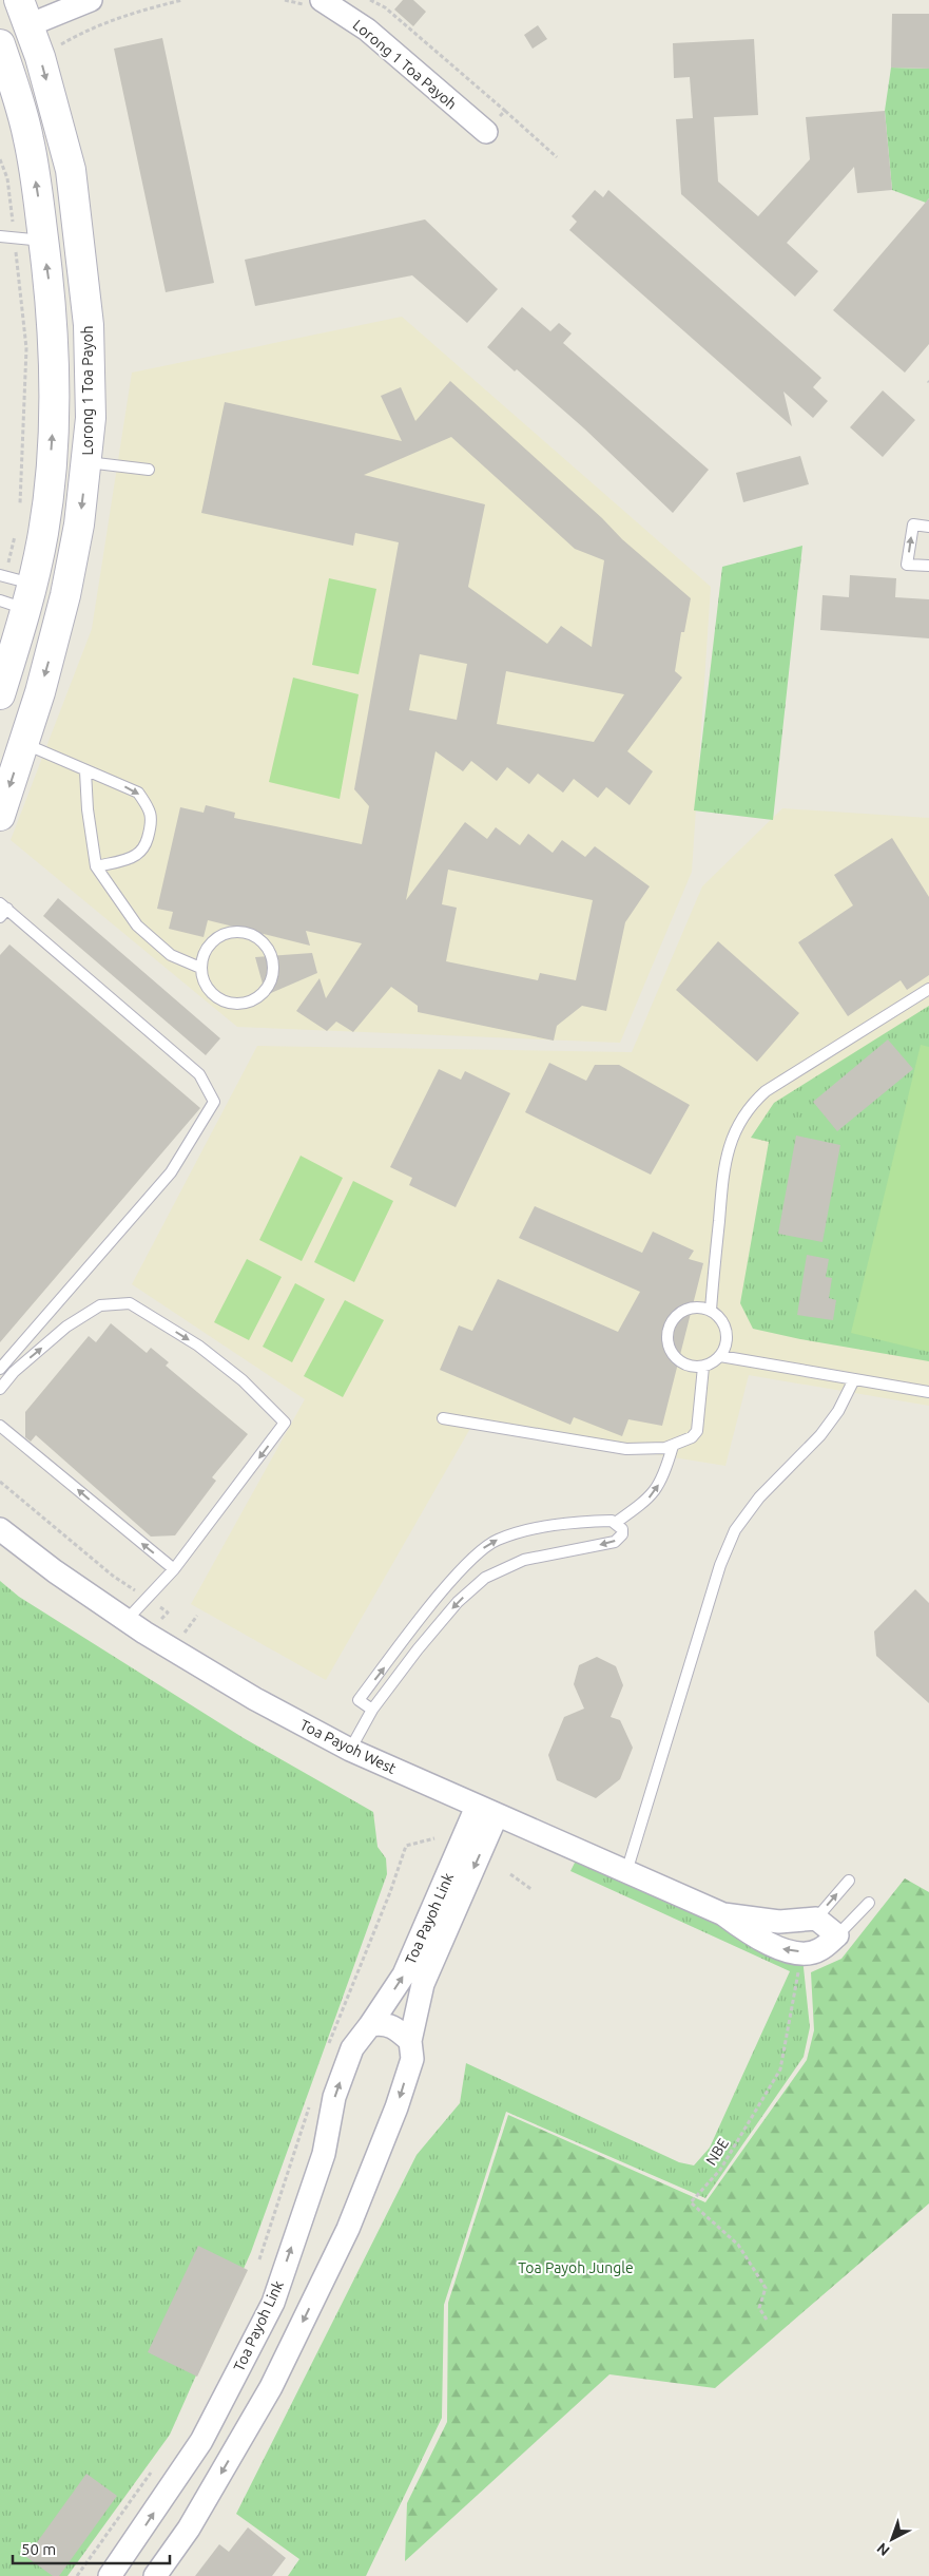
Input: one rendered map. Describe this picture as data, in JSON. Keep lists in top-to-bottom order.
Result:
{
  "streets": {
    "main road": ["Lorong 1 Toa Payoh"],
    "street": ["Toa Payoh West", "Toa Payoh Link"],
    "path": ["NBE"]
  },
  "crossings": [
    ["Toa Payoh West", "Toa Payoh Link"]
  ],
  "one_way": ["Lorong 1 Toa Payoh"],
  "parks": ["Toa Payoh Jungle"],
  "scale_bar": "50 m",
  "north": "bottom left"
}
